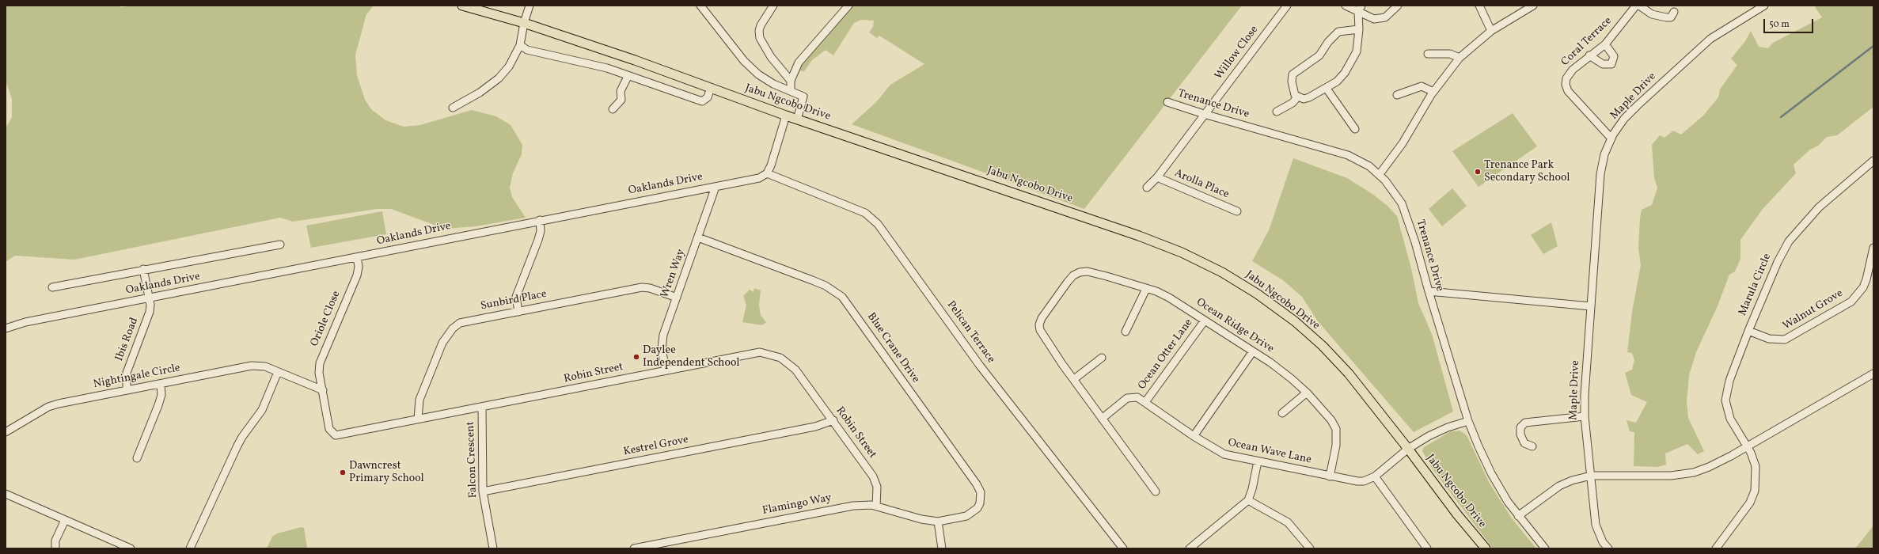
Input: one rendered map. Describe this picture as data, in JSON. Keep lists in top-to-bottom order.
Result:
{
  "streets": {
    "main road": ["Jabu Ngcobo Drive"],
    "street": [
      "Coral Terrace",
      "Willow Close",
      "Maple Drive",
      "Trenance Drive",
      "Oaklands Drive",
      "Arolla Place",
      "Wren Way",
      "Marula Circle",
      "Sunbird Place",
      "Walnut Grove",
      "Oriole Close",
      "Ocean Ridge Drive",
      "Pelican Terrace",
      "Ibis Road",
      "Blue Crane Drive",
      "Ocean Otter Lane",
      "Robin Street",
      "Nightingale Circle",
      "Kestrel Grove",
      "Ocean Wave Lane",
      "Falcon Crescent",
      "Flamingo Way"
    ]
  },
  "crossings": [
    ["Coral Terrace", "Maple Drive"],
    ["Willow Close", "Trenance Drive"],
    ["Willow Close", "Arolla Place"],
    ["Jabu Ngcobo Drive", "Ocean Wave Lane"],
    ["Trenance Drive", "Arolla Place"],
    ["Trenance Drive", "Ocean Wave Lane"],
    ["Oaklands Drive", "Wren Way"],
    ["Oaklands Drive", "Oriole Close"],
    ["Oaklands Drive", "Pelican Terrace"],
    ["Oaklands Drive", "Ibis Road"],
    ["Wren Way", "Sunbird Place"],
    ["Wren Way", "Blue Crane Drive"],
    ["Wren Way", "Robin Street"],
    ["Marula Circle", "Walnut Grove"],
    ["Sunbird Place", "Robin Street"],
    ["Oriole Close", "Robin Street"],
    ["Oriole Close", "Nightingale Circle"],
    ["Ocean Ridge Drive", "Ocean Otter Lane"],
    ["Ocean Ridge Drive", "Ocean Wave Lane"],
    ["Ibis Road", "Nightingale Circle"],
    ["Blue Crane Drive", "Flamingo Way"],
    ["Ocean Otter Lane", "Ocean Wave Lane"],
    ["Robin Street", "Nightingale Circle"],
    ["Robin Street", "Kestrel Grove"],
    ["Robin Street", "Falcon Crescent"],
    ["Robin Street", "Flamingo Way"],
    ["Kestrel Grove", "Falcon Crescent"]
  ],
  "places": ["Trenance Park Secondary School", "Daylee Independent School", "Dawncrest Primary School"],
  "scale_bar": "50 m"
}
